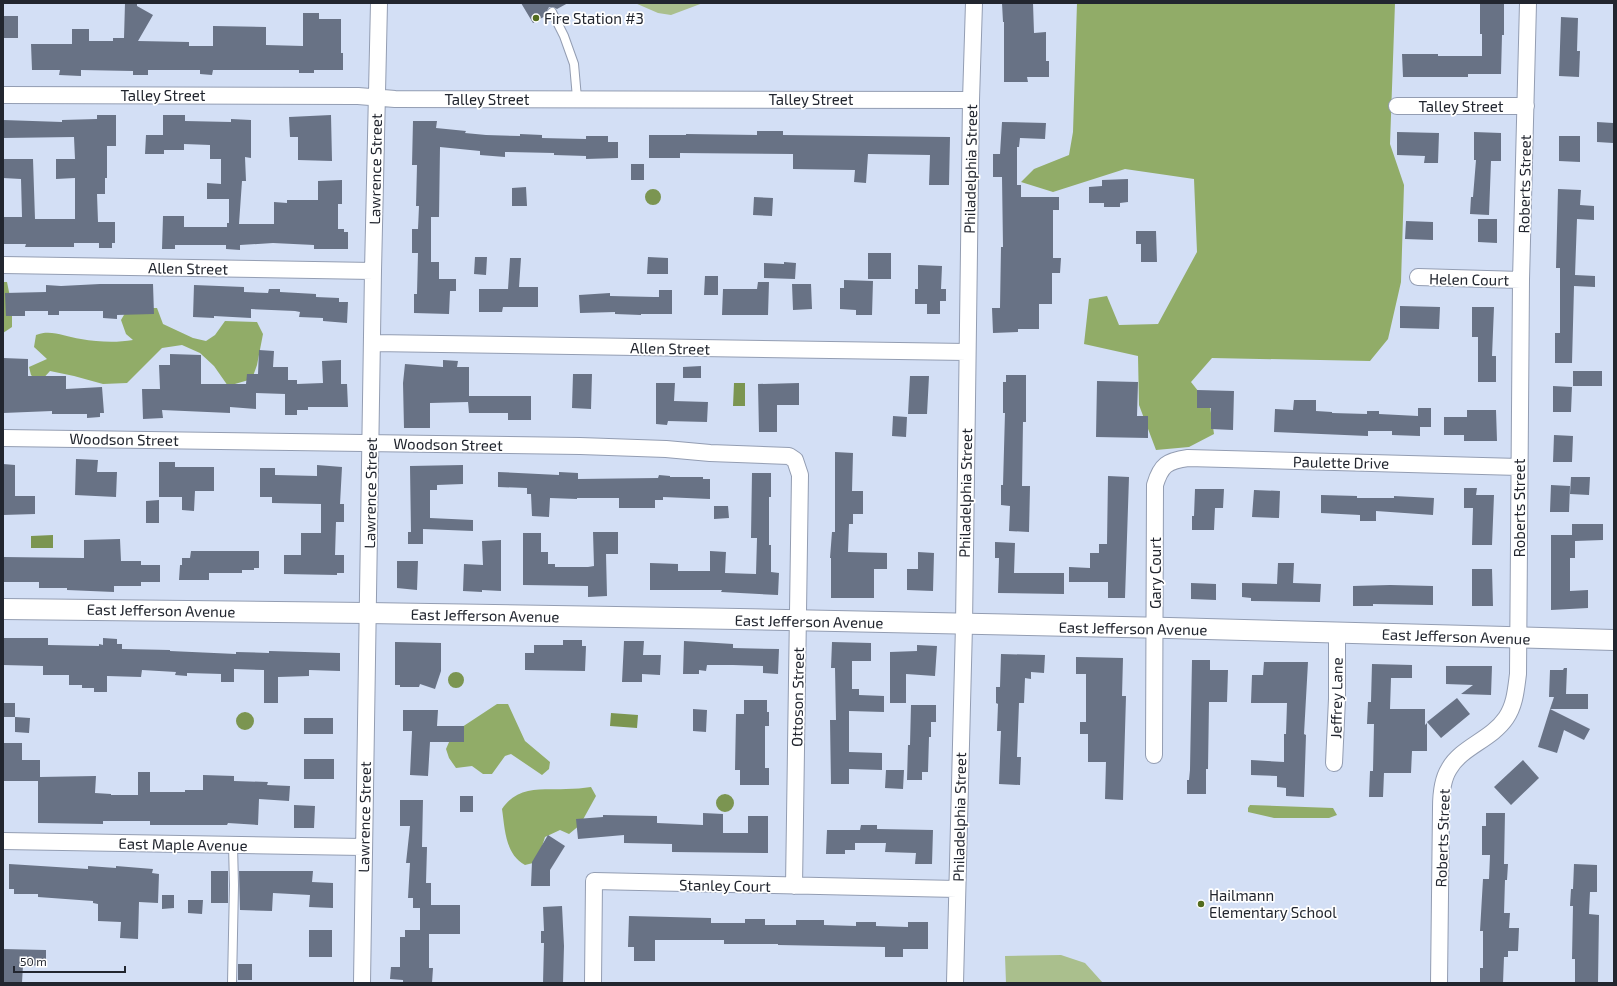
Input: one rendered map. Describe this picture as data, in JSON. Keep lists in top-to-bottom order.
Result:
{
  "streets": {
    "street": [
      "Talley Street",
      "Lawrence Street",
      "Philadelphia Street",
      "Roberts Street",
      "Allen Street",
      "Helen Court",
      "Woodson Street",
      "Paulette Drive",
      "Gary Court",
      "East Jefferson Avenue",
      "Ottoson Street",
      "Jeffrey Lane",
      "East Maple Avenue",
      "Stanley Court"
    ]
  },
  "crossings": [
    ["Talley Street", "Lawrence Street"],
    ["Talley Street", "Philadelphia Street"],
    ["Talley Street", "Roberts Street"],
    ["Lawrence Street", "Allen Street"],
    ["Lawrence Street", "Woodson Street"],
    ["Lawrence Street", "East Jefferson Avenue"],
    ["Lawrence Street", "East Maple Avenue"],
    ["Philadelphia Street", "Allen Street"],
    ["Philadelphia Street", "East Jefferson Avenue"],
    ["Philadelphia Street", "Stanley Court"],
    ["Roberts Street", "Helen Court"],
    ["Roberts Street", "Paulette Drive"],
    ["Roberts Street", "East Jefferson Avenue"],
    ["Woodson Street", "Ottoson Street"],
    ["Paulette Drive", "Gary Court"],
    ["Gary Court", "East Jefferson Avenue"],
    ["East Jefferson Avenue", "Ottoson Street"],
    ["East Jefferson Avenue", "Jeffrey Lane"],
    ["Ottoson Street", "Stanley Court"]
  ],
  "places": ["Fire Station #3", "Hailmann Elementary School"],
  "scale_bar": "50 m"
}
